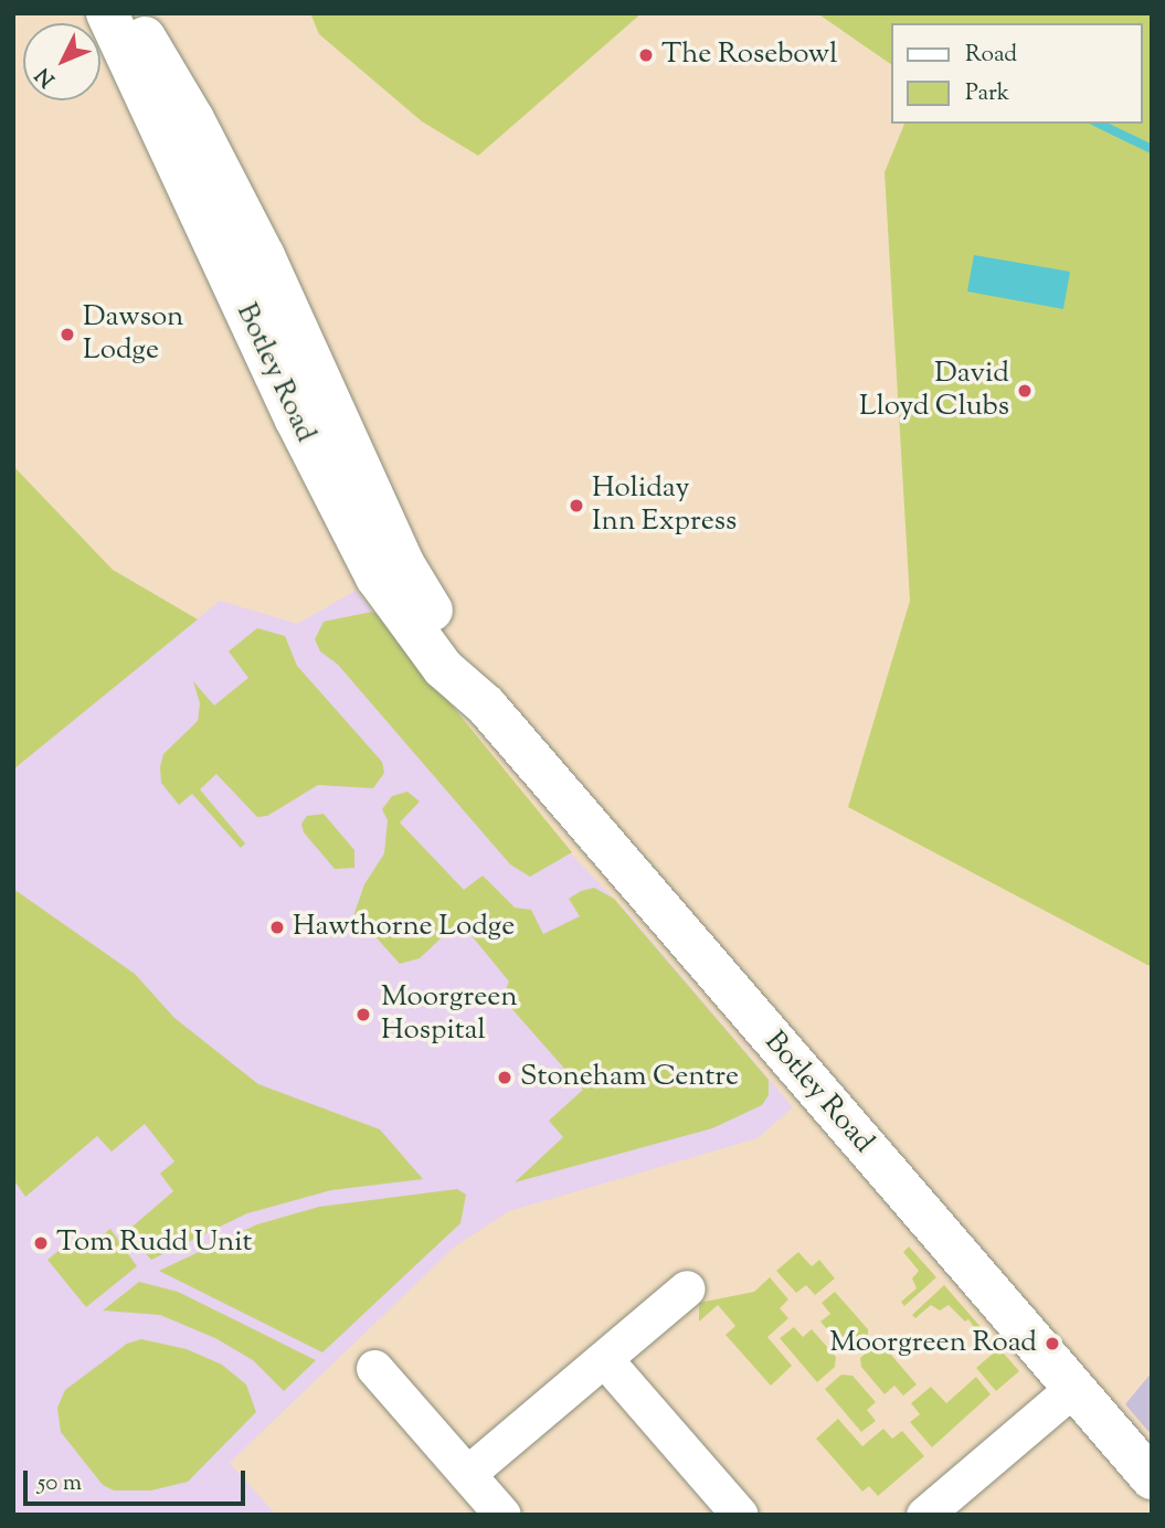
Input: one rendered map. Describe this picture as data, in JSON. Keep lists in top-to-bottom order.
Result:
{
  "streets": {
    "main road": ["Botley Road"]
  },
  "places": [
    "The Rosebowl",
    "Dawson Lodge",
    "David Lloyd Clubs",
    "Holiday Inn Express",
    "Hawthorne Lodge",
    "Moorgreen Hospital",
    "Stoneham Centre",
    "Tom Rudd Unit",
    "Moorgreen Road"
  ],
  "legend": ["Road", "Park"],
  "scale_bar": "50 m",
  "north": "bottom left"
}
